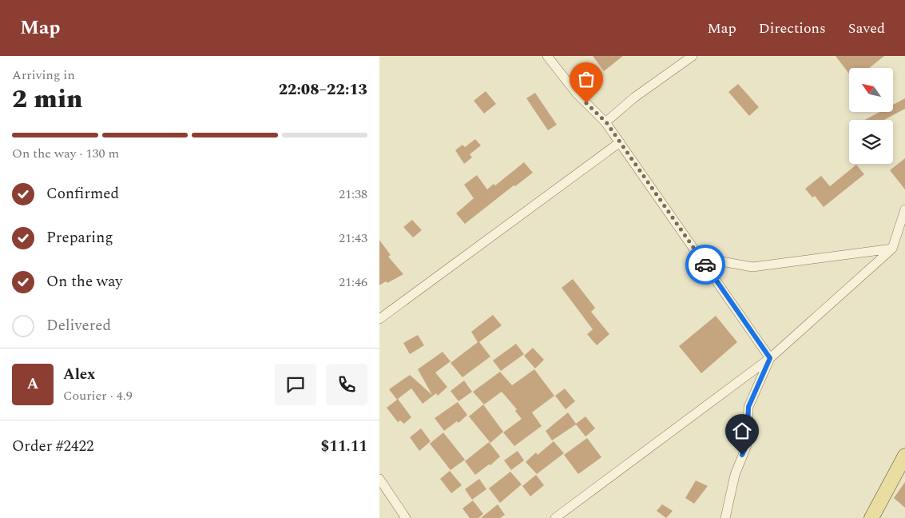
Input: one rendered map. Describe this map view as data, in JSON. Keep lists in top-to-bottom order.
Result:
{
  "north": "top left",
  "page": {
    "header": "Map",
    "nav": ["Map", "Directions", "Saved"],
    "heading": ["2 min", "Arriving in", "22:08–22:13"],
    "panel": [
      "Alex",
      "Courier · 4.9",
      "Order #2422",
      "$11.11"
    ],
    "bar": "On the way · 130 m",
    "list": [
      ["Confirmed", "21:38"],
      ["Preparing", "21:43"],
      ["On the way", "21:46"],
      "Delivered"
    ],
    "round": "A"
  }
}
